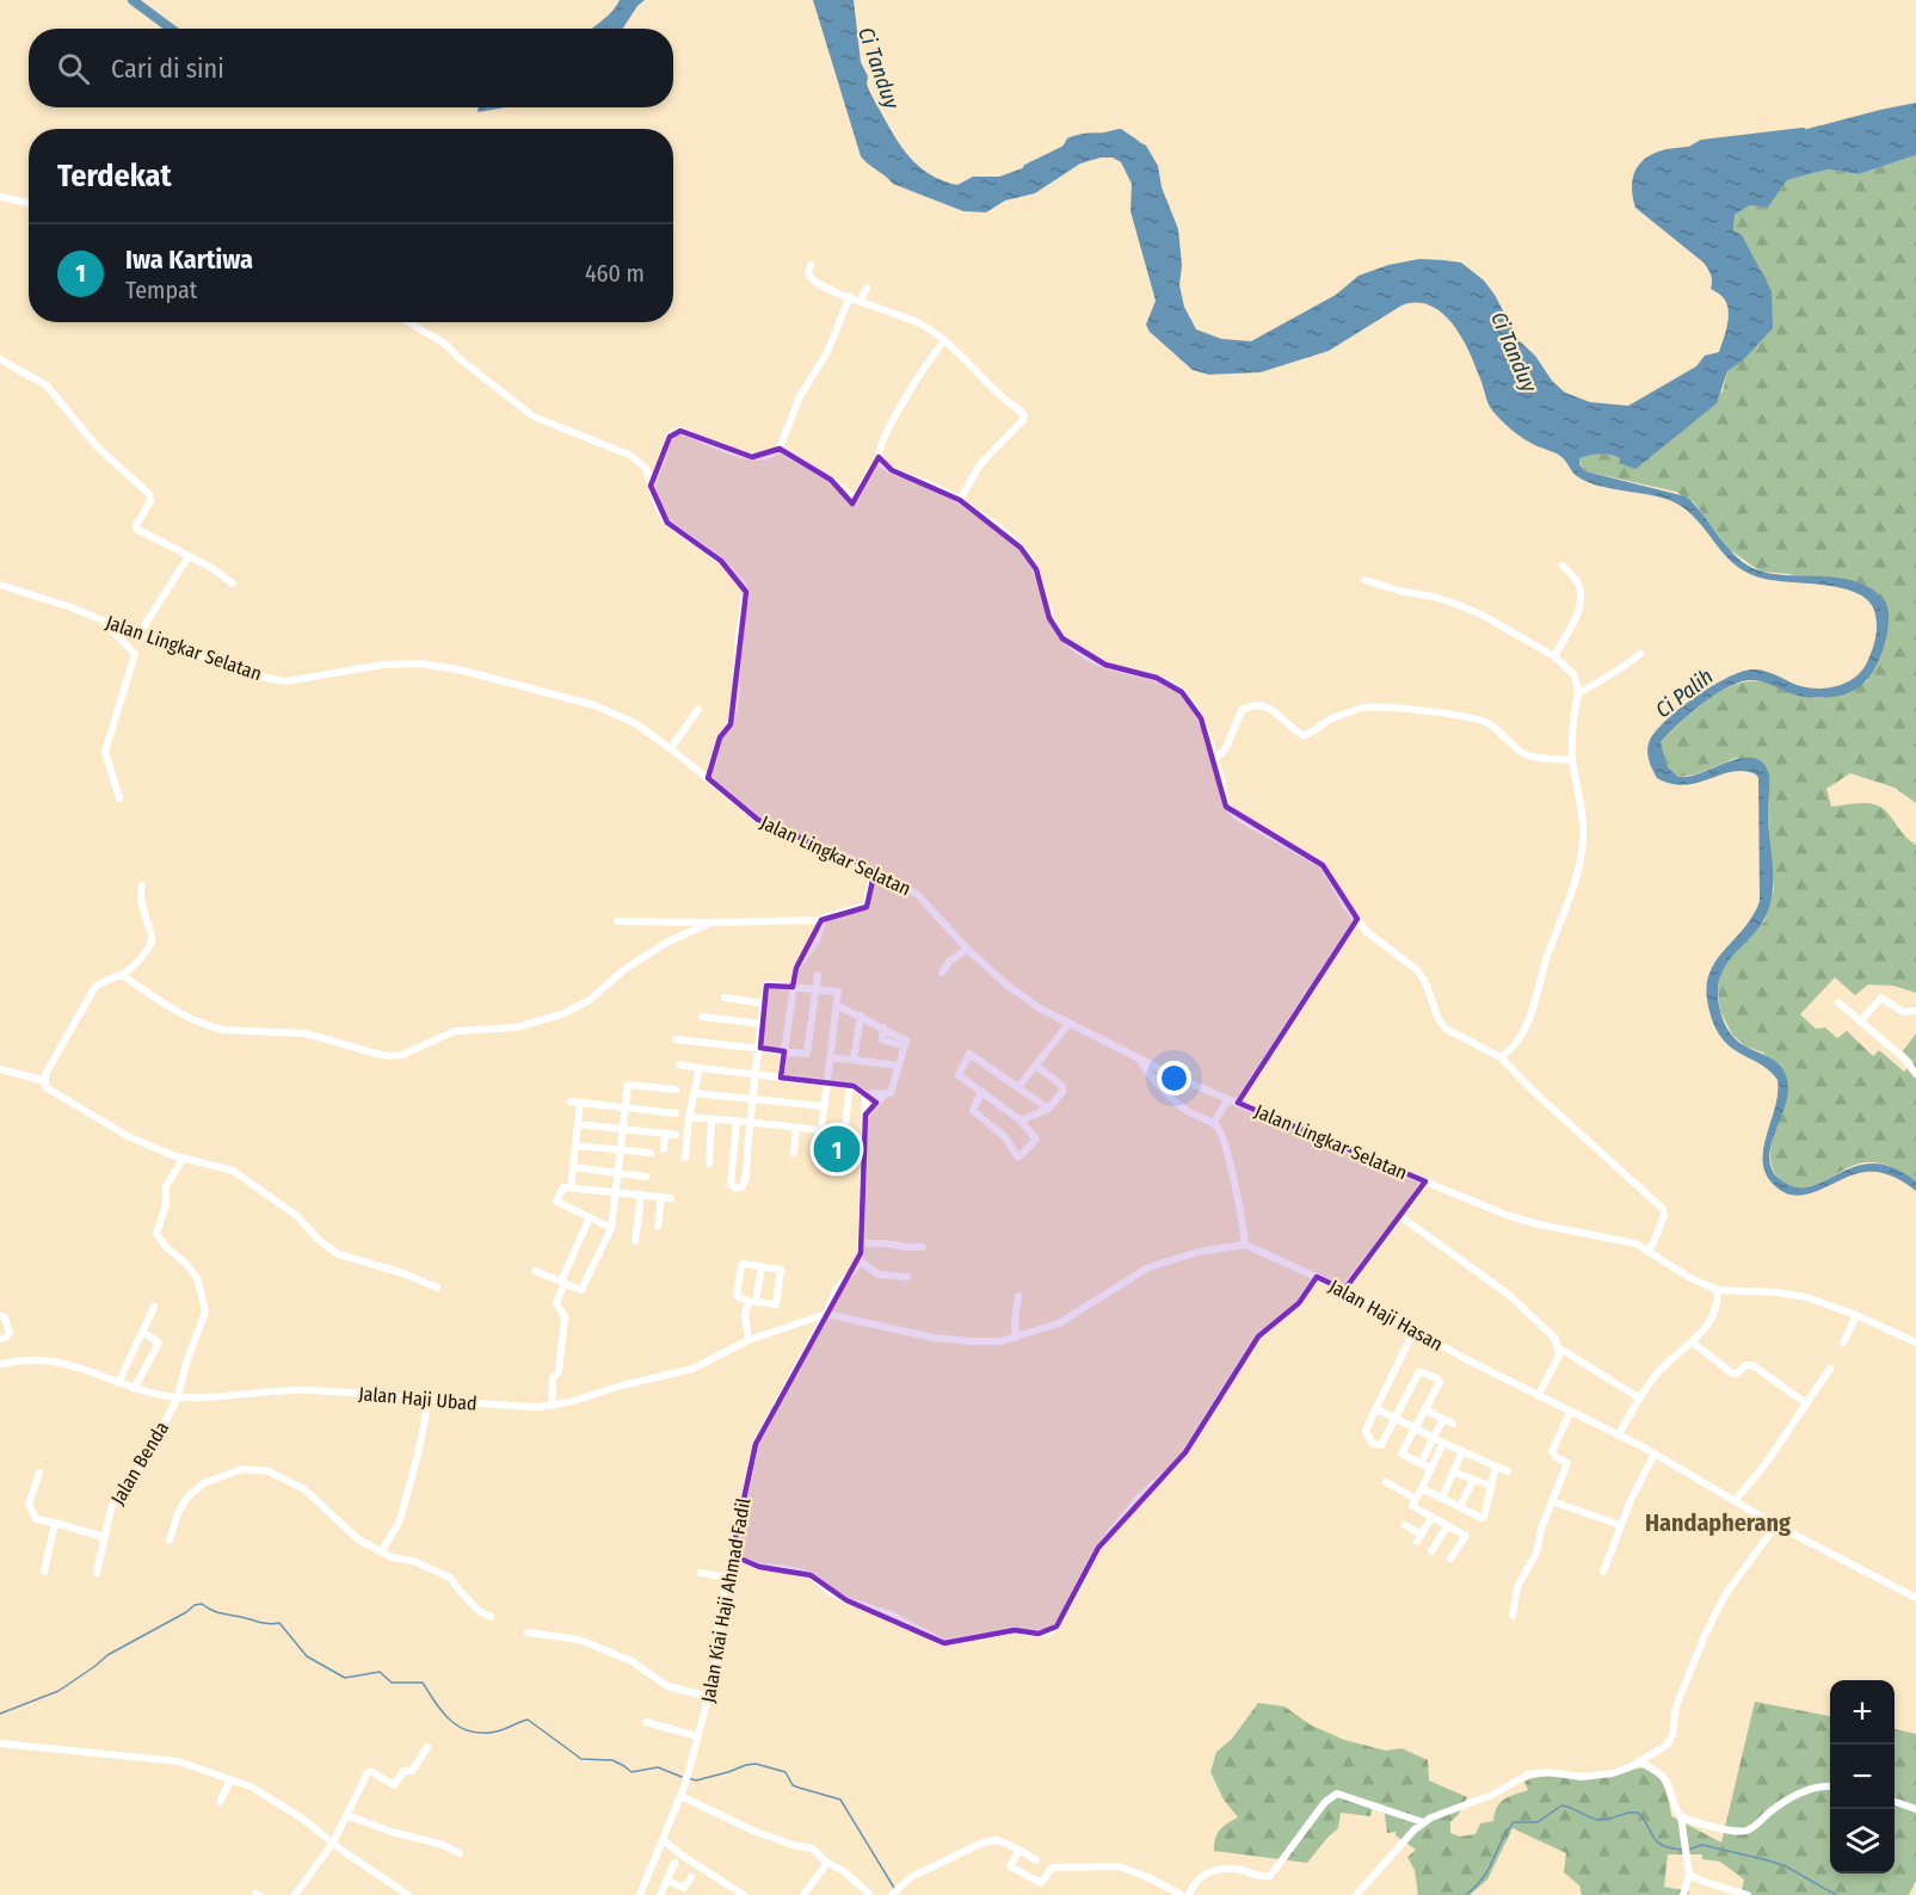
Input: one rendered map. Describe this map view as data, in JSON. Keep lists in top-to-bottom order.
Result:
{
  "streets": {
    "street": [
      "Jalan Lingkar Selatan",
      "Jalan Haji Hasan",
      "Jalan Haji Ubad",
      "Jalan Benda",
      "Jalan Kiai Haji Ahmad Fadil"
    ]
  },
  "crossings": [
    ["Jalan Haji Ubad", "Jalan Benda"],
    ["Jalan Haji Ubad", "Jalan Kiai Haji Ahmad Fadil"]
  ],
  "districts": ["Handapherang"],
  "water": ["Ci Tanduy", "Ci Palih"],
  "page": {
    "search": "Cari di sini",
    "heading": "Terdekat",
    "list": [
      {
        "mark": "1",
        "name": "Iwa Kartiwa",
        "note": "Tempat",
        "value": "460 m"
      }
    ],
    "pins": "1",
    "map_buttons": ["+", "−"]
  }
}
